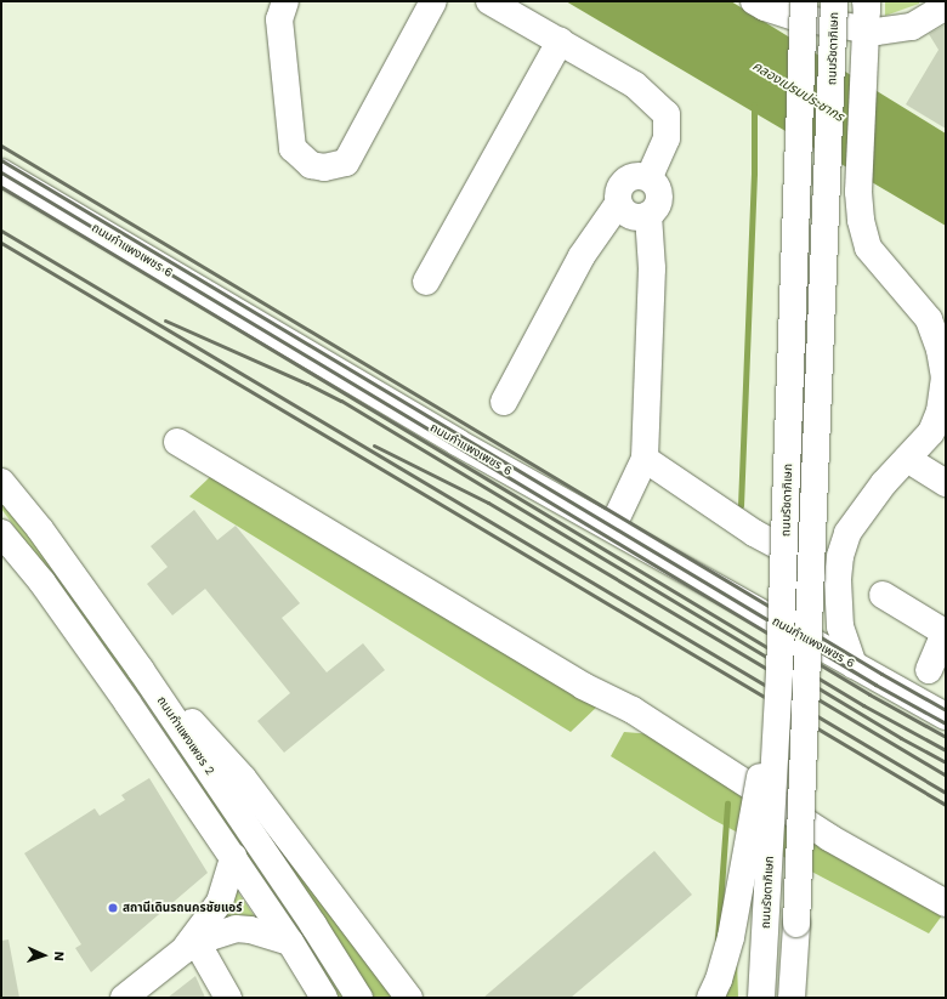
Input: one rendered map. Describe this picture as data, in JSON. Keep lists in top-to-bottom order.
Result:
{
  "streets": {
    "street": ["ถนนรัชดาภิเษก", "ถนนกำแพงเพชร 6", "ถนนกำแพงเพชร 2"]
  },
  "water": ["คลองเปรมประชากร"],
  "places": ["สถานีเดินรถนครชัยแอร์"],
  "north": "right"
}
